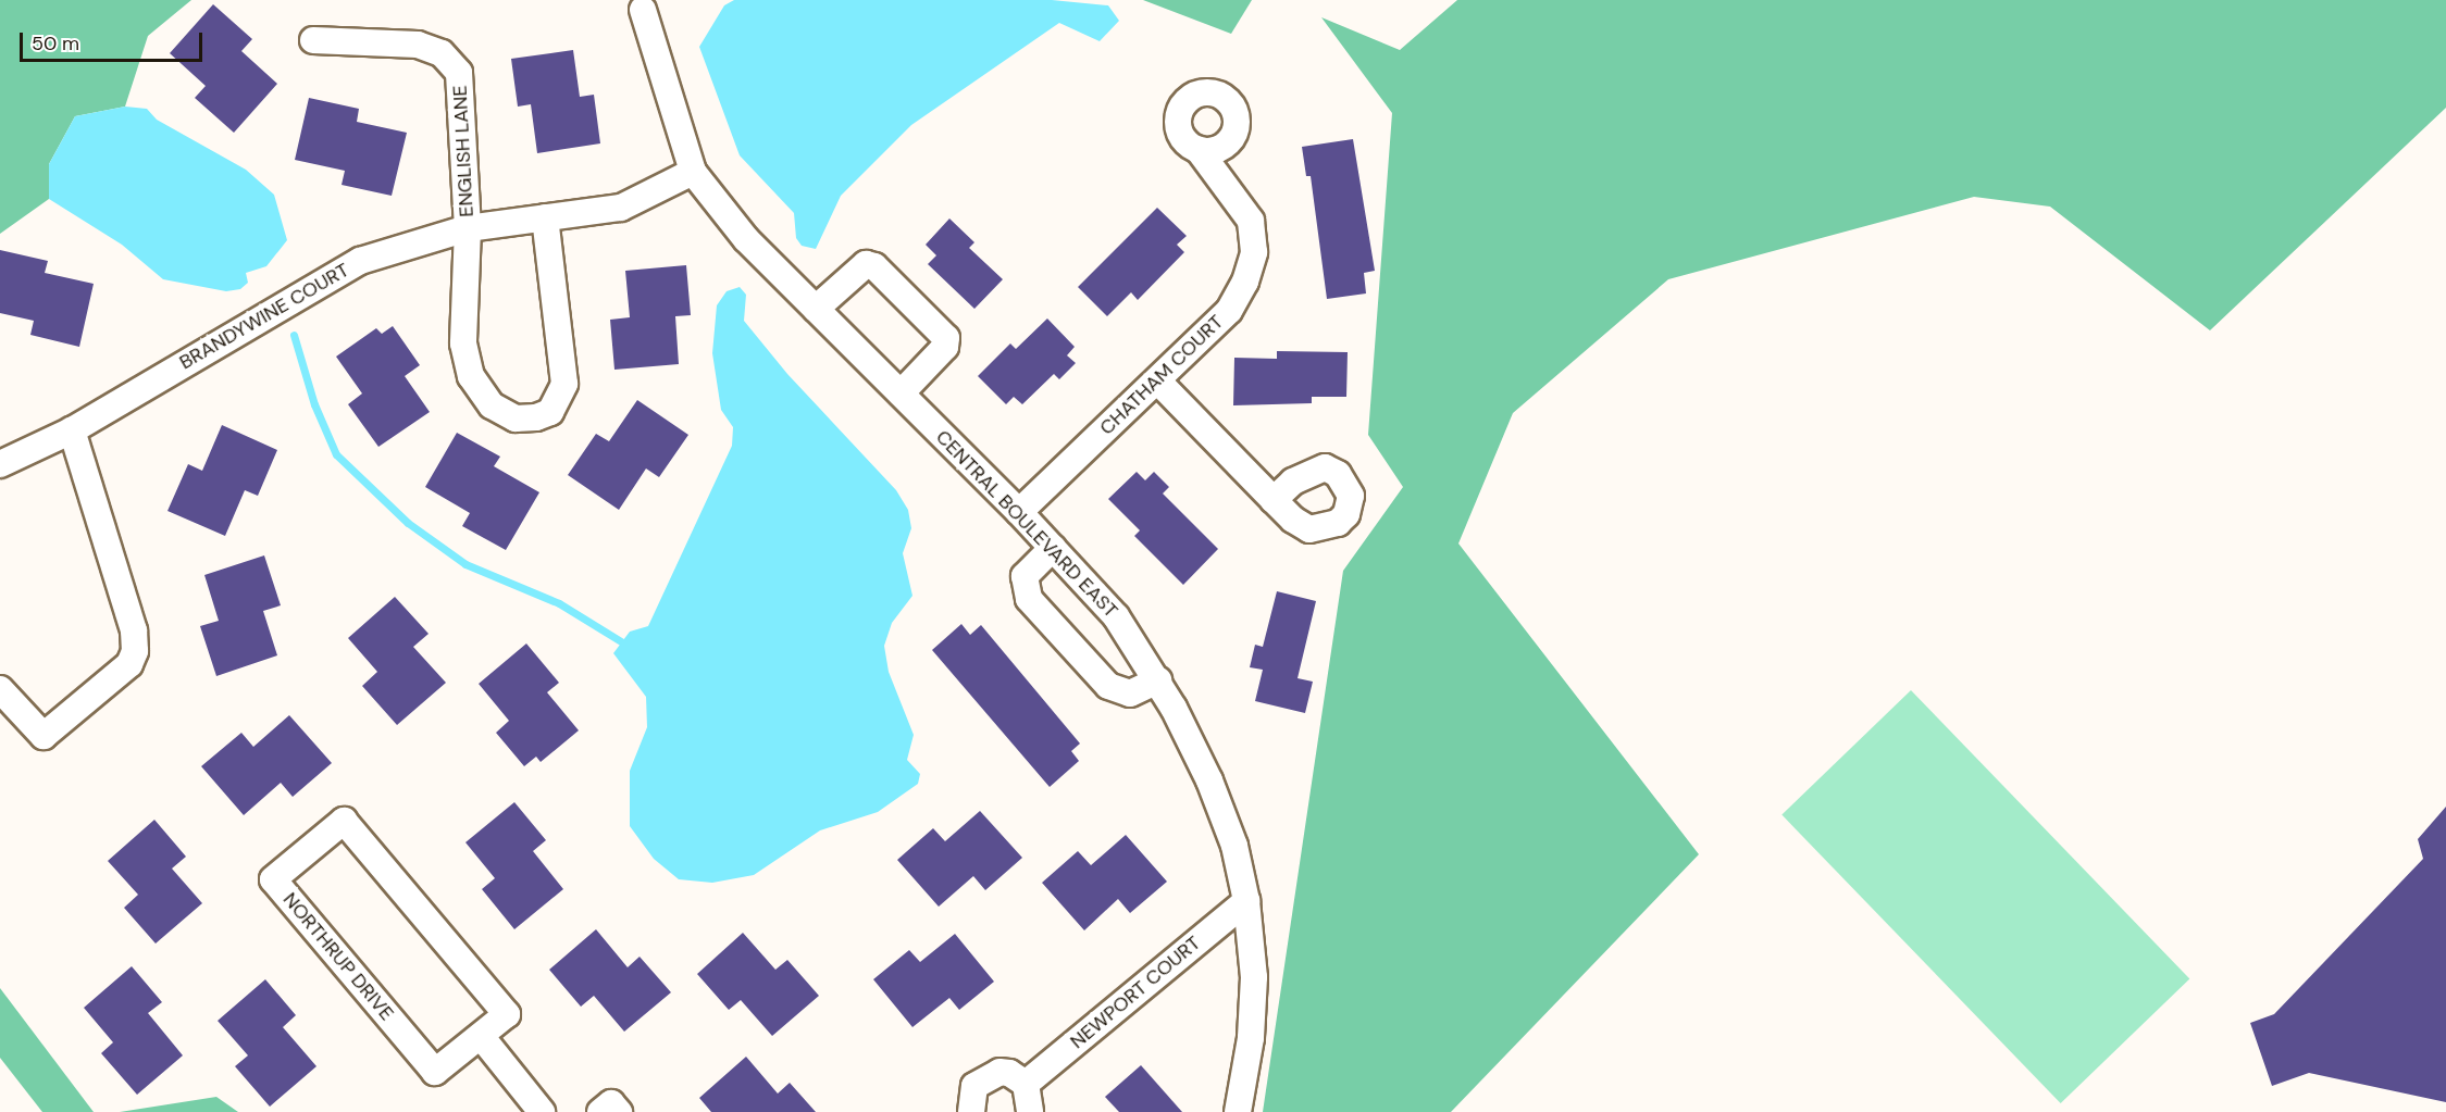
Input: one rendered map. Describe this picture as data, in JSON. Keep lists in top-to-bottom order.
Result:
{
  "streets": {
    "street": [
      "ENGLISH LANE",
      "BRANDYWINE COURT",
      "CHATHAM COURT",
      "CENTRAL BOULEVARD EAST",
      "NORTHRUP DRIVE",
      "NEWPORT COURT"
    ]
  },
  "crossings": [
    ["ENGLISH LANE", "BRANDYWINE COURT"],
    ["BRANDYWINE COURT", "CENTRAL BOULEVARD EAST"],
    ["CHATHAM COURT", "CENTRAL BOULEVARD EAST"],
    ["CENTRAL BOULEVARD EAST", "NEWPORT COURT"]
  ],
  "scale_bar": "50 m"
}
